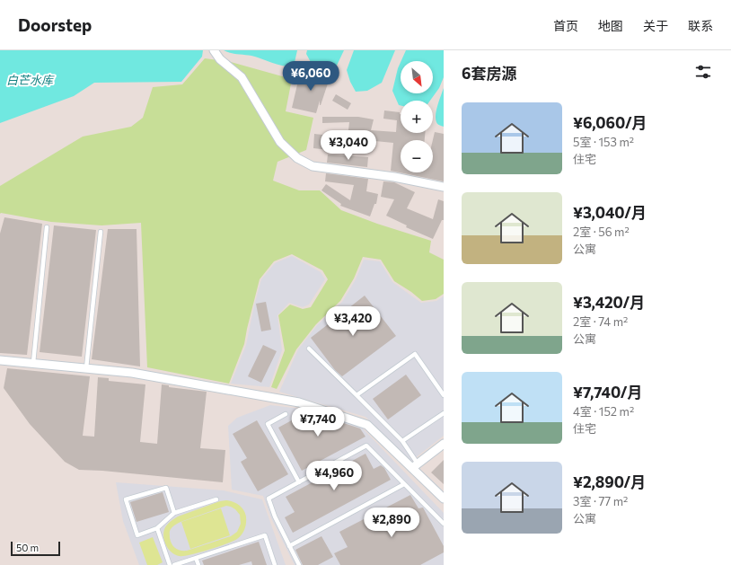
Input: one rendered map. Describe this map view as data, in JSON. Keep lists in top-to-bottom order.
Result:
{
  "water": ["白芒水库"],
  "scale_bar": "50 m",
  "north": "bottom right",
  "page": {
    "header": "Doorstep",
    "nav": [
      "首页",
      "地图",
      "关于",
      "联系"
    ],
    "heading": "6套房源",
    "map_buttons": ["+", "−"],
    "price": [
      "¥6,060",
      "¥3,040",
      "¥3,420",
      "¥7,740",
      "¥4,960",
      "¥2,890"
    ],
    "list": [
      {
        "name": "¥6,060/月",
        "note": "5室 · 153 m² · 住宅"
      },
      {
        "name": "¥3,040/月",
        "note": "2室 · 56 m² · 公寓"
      },
      {
        "name": "¥3,420/月",
        "note": "2室 · 74 m² · 公寓"
      },
      {
        "name": "¥7,740/月",
        "note": "4室 · 152 m² · 住宅"
      },
      {
        "name": "¥2,890/月",
        "note": "3室 · 77 m² · 公寓"
      }
    ],
    "scale": "50 m"
  }
}
